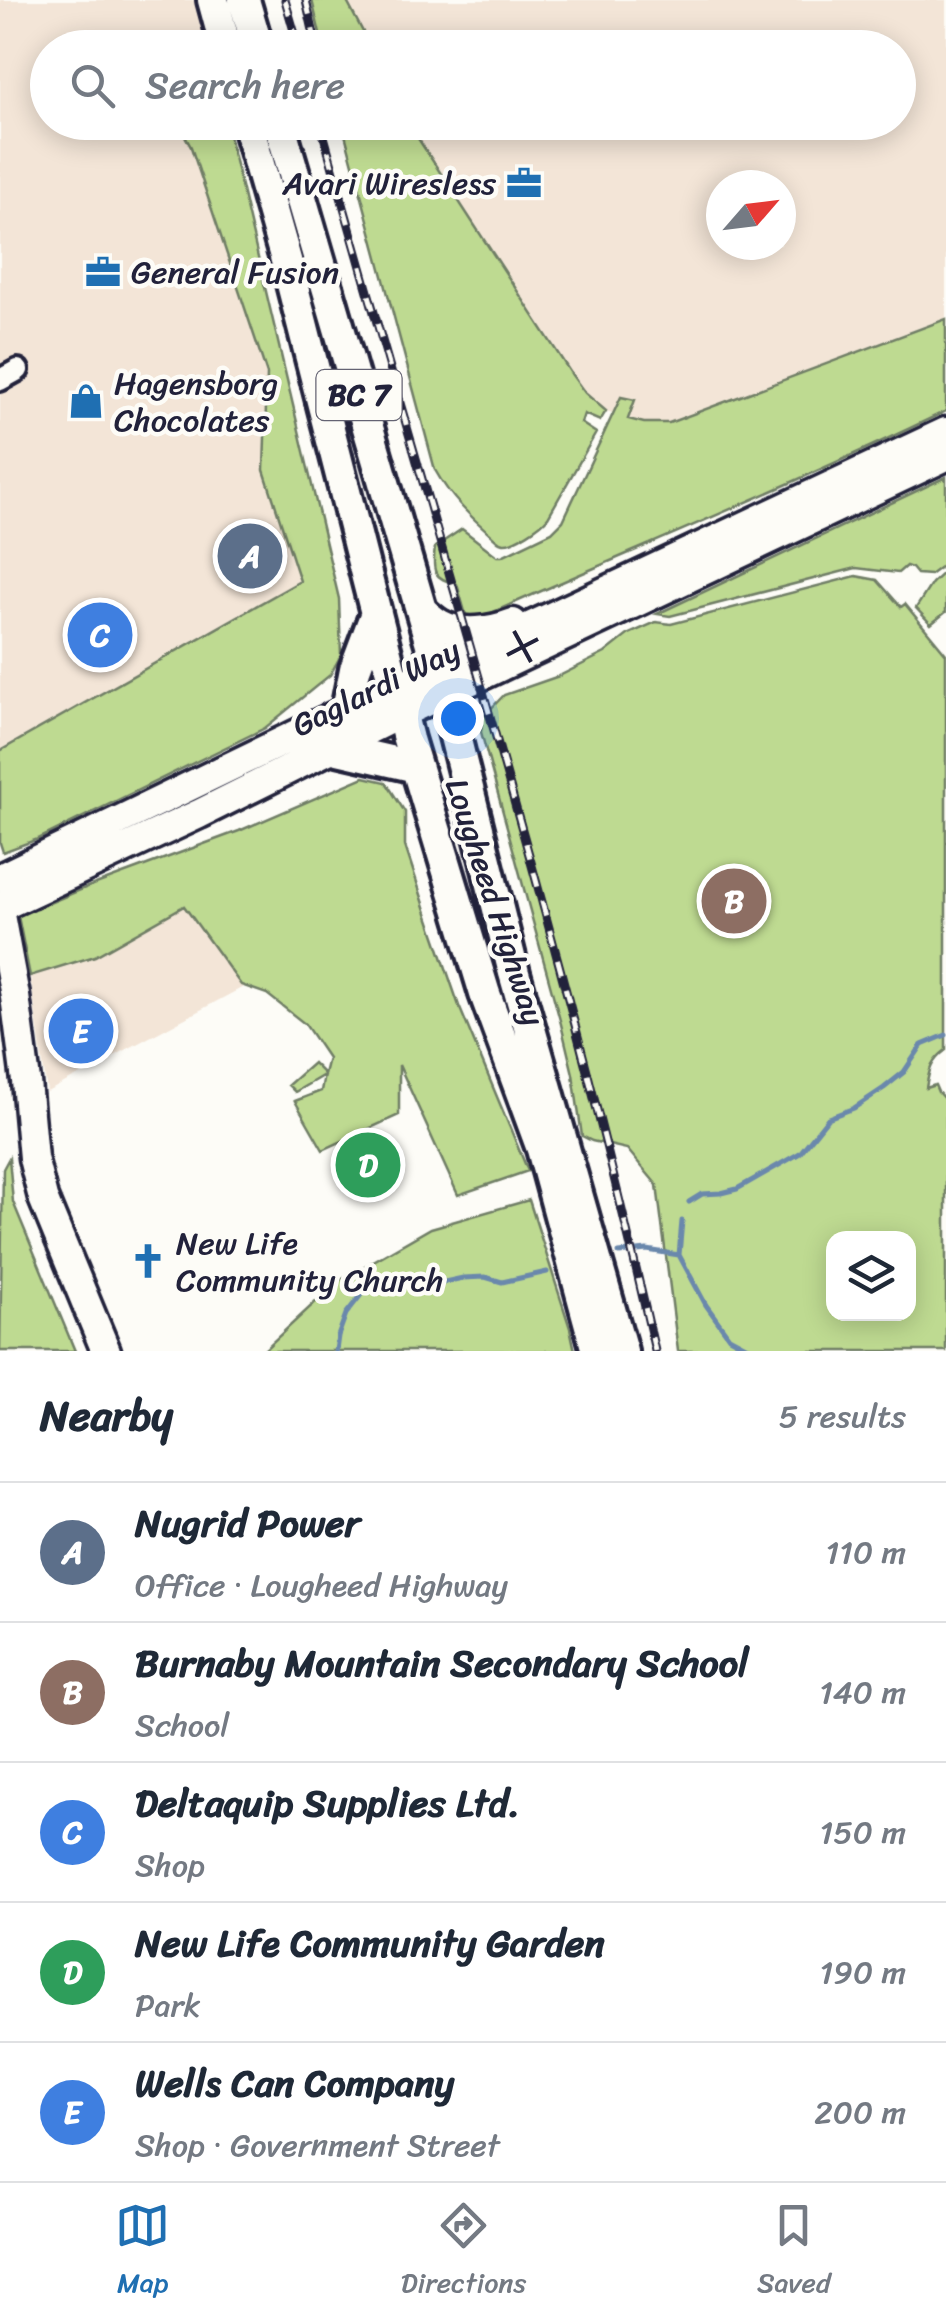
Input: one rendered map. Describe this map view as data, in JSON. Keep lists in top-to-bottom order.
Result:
{
  "streets": {
    "main road": ["BC 7", "Gaglardi Way", "Lougheed Highway"]
  },
  "crossings": [
    ["Gaglardi Way", "Lougheed Highway"]
  ],
  "places": {
    "office": ["Avari Wiresless", "General Fusion"],
    "shop": ["Hagensborg Chocolates"],
    "church": ["New Life Community Church"]
  },
  "north": "top right",
  "page": {
    "search": "Search here",
    "pins": [
      "A",
      "C",
      "B",
      "E",
      "D"
    ],
    "heading": ["Nearby", "5 results"],
    "list": [
      {
        "mark": "A",
        "name": "Nugrid Power",
        "note": "Office · Lougheed Highway",
        "value": "110 m"
      },
      {
        "mark": "B",
        "name": "Burnaby Mountain Secondary School",
        "note": "School",
        "value": "140 m"
      },
      {
        "mark": "C",
        "name": "Deltaquip Supplies Ltd.",
        "note": "Shop",
        "value": "150 m"
      },
      {
        "mark": "D",
        "name": "New Life Community Garden",
        "note": "Park",
        "value": "190 m"
      },
      {
        "mark": "E",
        "name": "Wells Can Company",
        "note": "Shop · Government Street",
        "value": "200 m"
      }
    ],
    "nav": ["Map", "Directions", "Saved"]
  }
}
